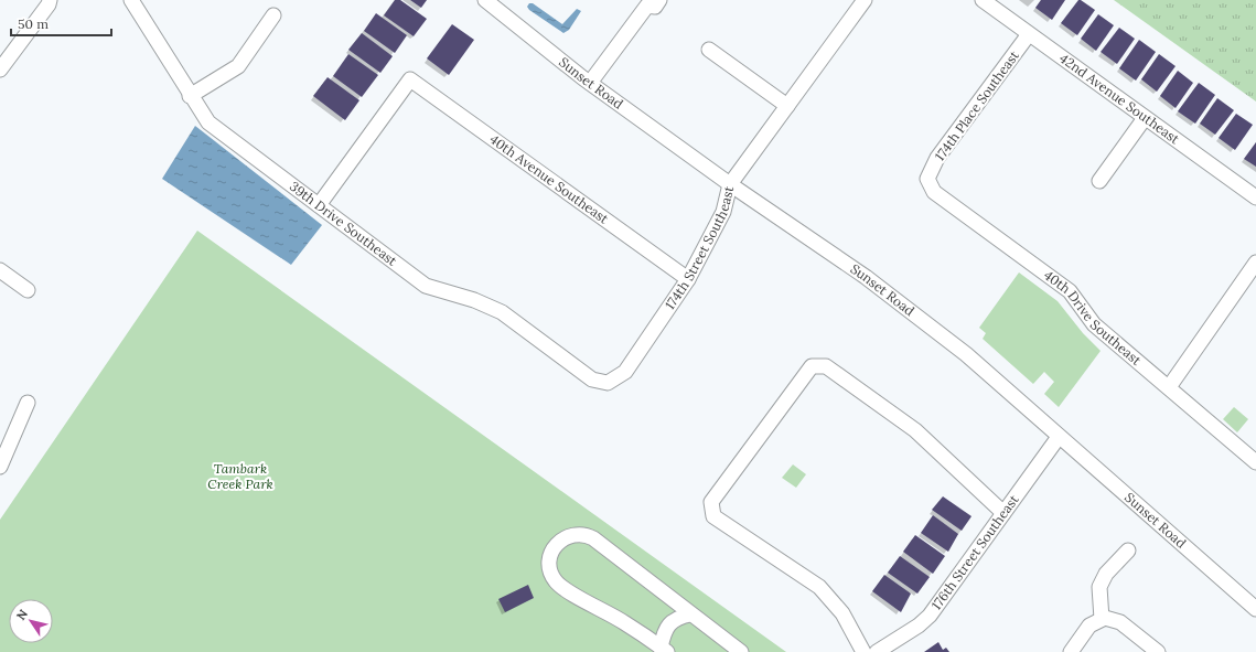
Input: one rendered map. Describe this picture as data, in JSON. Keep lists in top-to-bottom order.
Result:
{
  "streets": {
    "street": [
      "Sunset Road",
      "42nd Avenue Southeast",
      "174th Place Southeast",
      "40th Avenue Southeast",
      "39th Drive Southeast",
      "174th Street Southeast",
      "40th Drive Southeast",
      "176th Street Southeast"
    ]
  },
  "crossings": [
    ["Sunset Road", "174th Street Southeast"],
    ["Sunset Road", "176th Street Southeast"],
    ["42nd Avenue Southeast", "174th Place Southeast"],
    ["174th Place Southeast", "40th Drive Southeast"],
    ["40th Avenue Southeast", "39th Drive Southeast"],
    ["40th Avenue Southeast", "174th Street Southeast"],
    ["39th Drive Southeast", "174th Street Southeast"]
  ],
  "parks": ["Tambark Creek Park"],
  "scale_bar": "50 m",
  "north": "top left"
}
